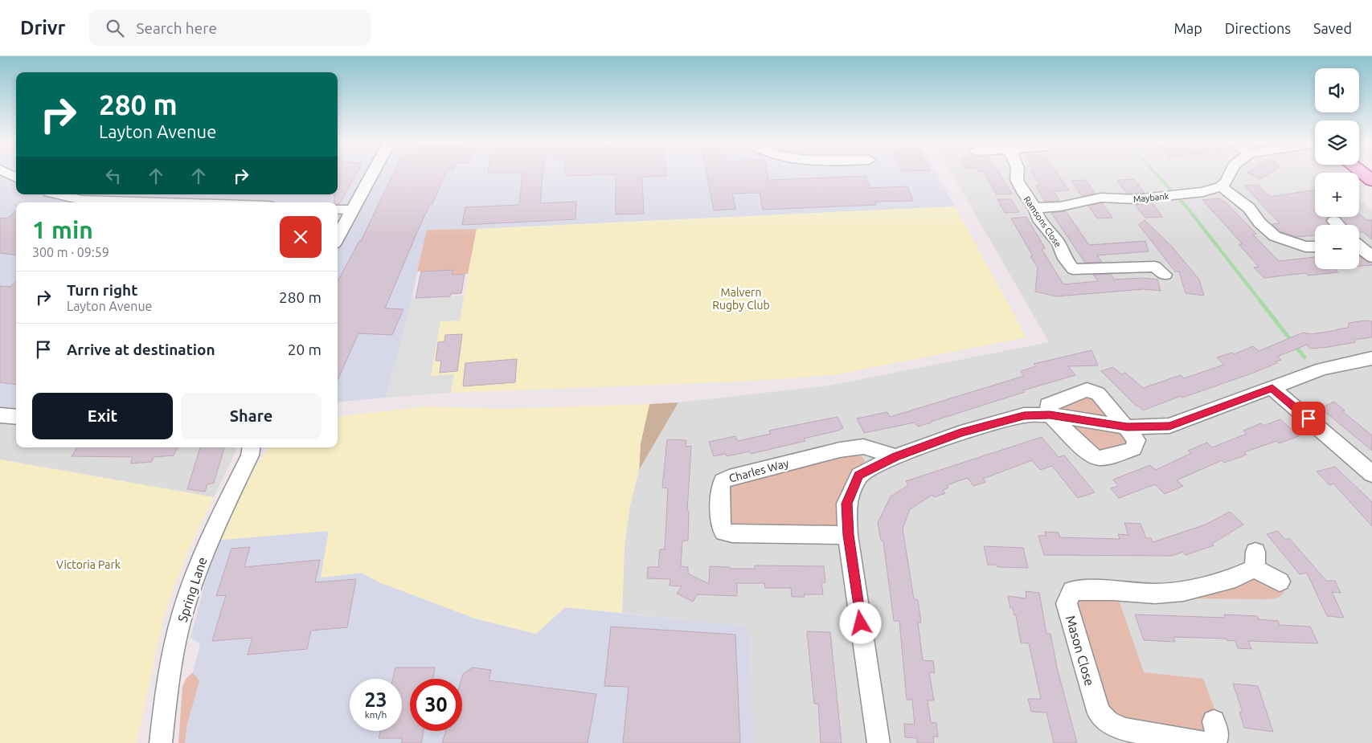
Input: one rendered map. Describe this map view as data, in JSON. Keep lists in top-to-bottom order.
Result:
{
  "streets": {
    "street": [
      "Maybank",
      "Ramsons Close",
      "Charles Way",
      "Spring Lane",
      "Mason Close"
    ]
  },
  "crossings": [
    ["Maybank", "Ramsons Close"]
  ],
  "parks": ["Malvern Rugby Club", "Victoria Park"],
  "page": {
    "header": "Drivr",
    "search": "Search here",
    "nav": ["Map", "Directions", "Saved"],
    "map_buttons": ["+", "−"],
    "turn": ["280 m", "Layton Avenue"],
    "heading": ["1 min", "300 m · 09:59"],
    "list": [
      {
        "name": "Turn right",
        "note": "Layton Avenue",
        "value": "280 m"
      },
      {
        "name": "Arrive at destination",
        "value": "20 m"
      }
    ],
    "buttons": ["Exit", "Share"],
    "speed": "23 km/h",
    "limit": "30"
  }
}
